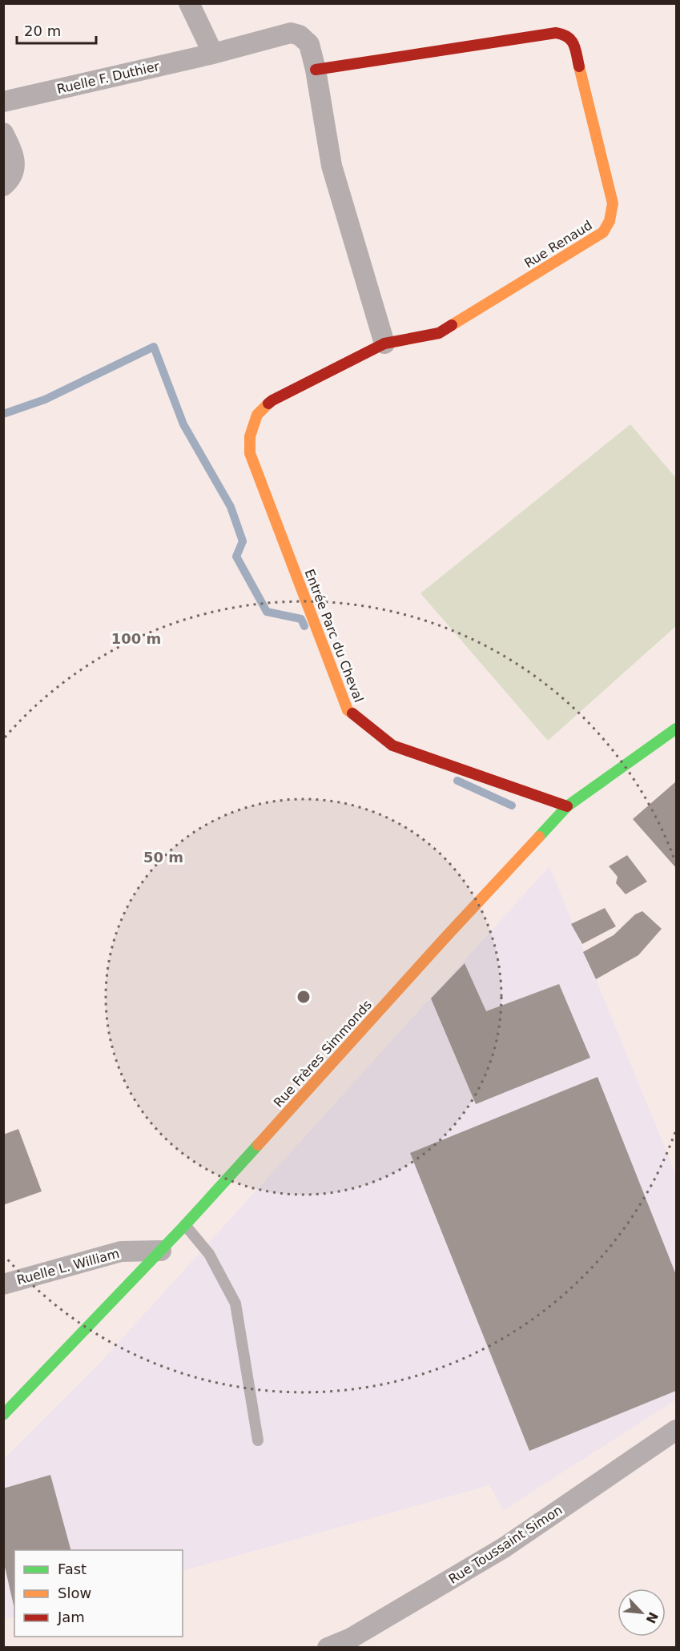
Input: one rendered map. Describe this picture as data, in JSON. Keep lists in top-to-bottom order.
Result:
{
  "streets": {
    "street": [
      "Ruelle F. Duthier",
      "Rue Renaud",
      "Entrée Parc du Cheval",
      "Rue Frères Simmonds",
      "Ruelle L. William",
      "Rue Toussaint Simon"
    ]
  },
  "crossings": [
    ["Ruelle F. Duthier", "Rue Renaud"],
    ["Rue Renaud", "Entrée Parc du Cheval"],
    ["Entrée Parc du Cheval", "Rue Frères Simmonds"],
    ["Rue Frères Simmonds", "Ruelle L. William"]
  ],
  "legend": ["Fast", "Slow", "Jam"],
  "scale_bar": "20 m",
  "north": "bottom right",
  "rings": ["100 m", "50 m"]
}
